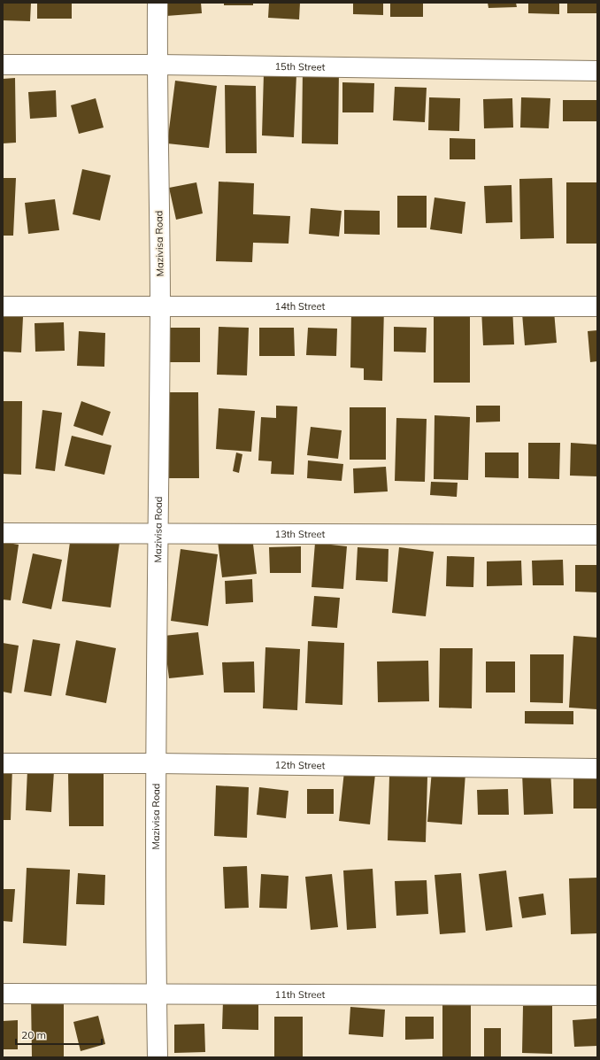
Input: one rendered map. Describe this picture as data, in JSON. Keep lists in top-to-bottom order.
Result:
{
  "streets": {
    "street": [
      "15th Street",
      "Mazivisa Road",
      "14th Street",
      "13th Street",
      "12th Street",
      "11th Street"
    ]
  },
  "crossings": [
    ["15th Street", "Mazivisa Road"],
    ["Mazivisa Road", "14th Street"],
    ["Mazivisa Road", "13th Street"],
    ["Mazivisa Road", "12th Street"],
    ["Mazivisa Road", "11th Street"]
  ],
  "scale_bar": "20 m"
}
